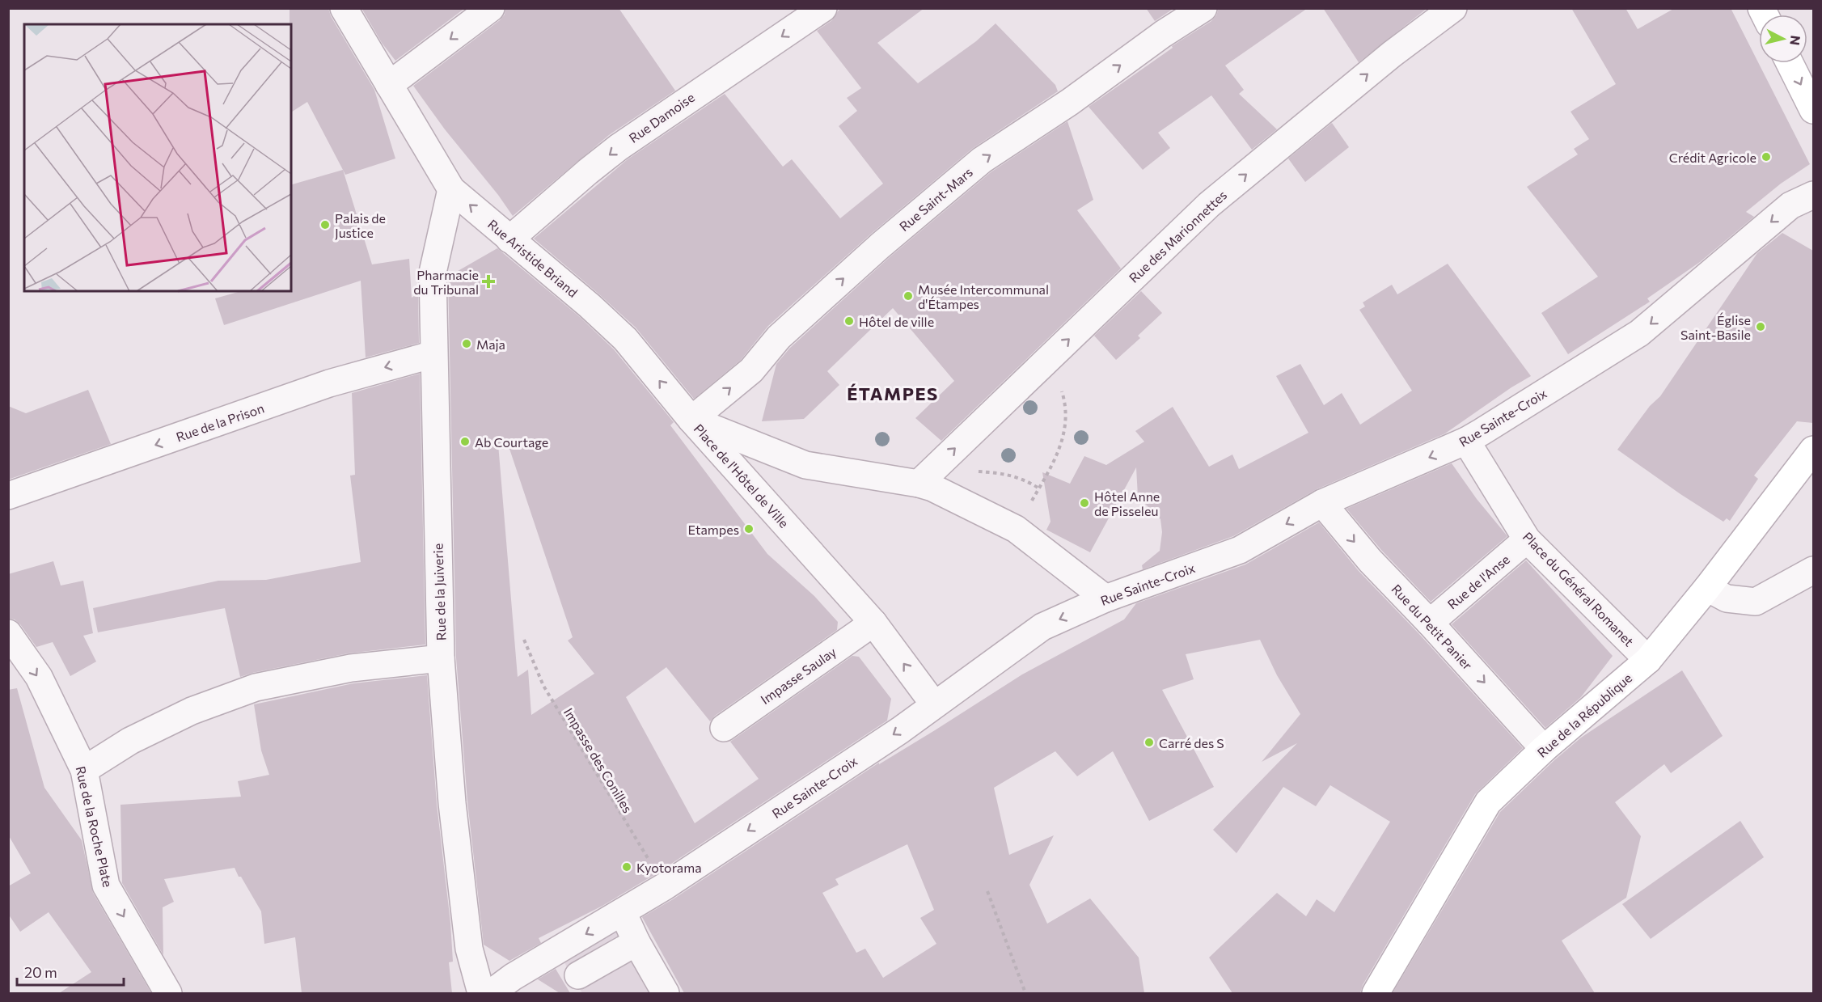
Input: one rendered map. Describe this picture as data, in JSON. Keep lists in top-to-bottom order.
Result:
{
  "streets": {
    "street": [
      "Rue Damoise",
      "Rue Saint-Mars",
      "Rue des Marionnettes",
      "Rue Aristide Briand",
      "Rue Sainte-Croix",
      "Rue de la Prison",
      "Place de l'Hôtel de Ville",
      "Rue de l'Anse",
      "Place du Général Romanet",
      "Rue de la Juiverie",
      "Rue du Petit Panier",
      "Impasse Saulay",
      "Rue de la République",
      "Rue de la Roche Plate"
    ],
    "path": ["Impasse des Conilles"]
  },
  "crossings": [
    ["Rue Damoise", "Rue Aristide Briand"],
    ["Rue Saint-Mars", "Rue Aristide Briand"],
    ["Rue Saint-Mars", "Place de l'Hôtel de Ville"],
    ["Rue des Marionnettes", "Place de l'Hôtel de Ville"],
    ["Rue Aristide Briand", "Place de l'Hôtel de Ville"],
    ["Rue Aristide Briand", "Rue de la Juiverie"],
    ["Rue Sainte-Croix", "Place de l'Hôtel de Ville"],
    ["Rue Sainte-Croix", "Place du Général Romanet"],
    ["Rue Sainte-Croix", "Rue du Petit Panier"],
    ["Rue Sainte-Croix", "Impasse des Conilles"],
    ["Rue de la Prison", "Rue de la Juiverie"],
    ["Place de l'Hôtel de Ville", "Impasse Saulay"],
    ["Rue de l'Anse", "Place du Général Romanet"],
    ["Rue de l'Anse", "Rue du Petit Panier"],
    ["Place du Général Romanet", "Rue de la République"],
    ["Rue du Petit Panier", "Rue de la République"]
  ],
  "one_way": [
    "Rue Saint-Mars",
    "Rue des Marionnettes",
    "Rue Aristide Briand",
    "Rue Sainte-Croix",
    "Rue de la Prison",
    "Rue du Petit Panier",
    "Rue de la Roche Plate"
  ],
  "districts": ["ÉTAMPES"],
  "places": {
    "other": [
      "Crédit Agricole",
      "Palais de Justice",
      "Musée Intercommunal d'Étampes",
      "Hôtel de ville",
      "Église Saint-Basile",
      "Maja",
      "Ab Courtage",
      "Hôtel Anne de Pisseleu",
      "Etampes",
      "Carré des S",
      "Kyotorama"
    ],
    "health": ["Pharmacie du Tribunal"]
  },
  "scale_bar": "20 m",
  "north": "right"
}
